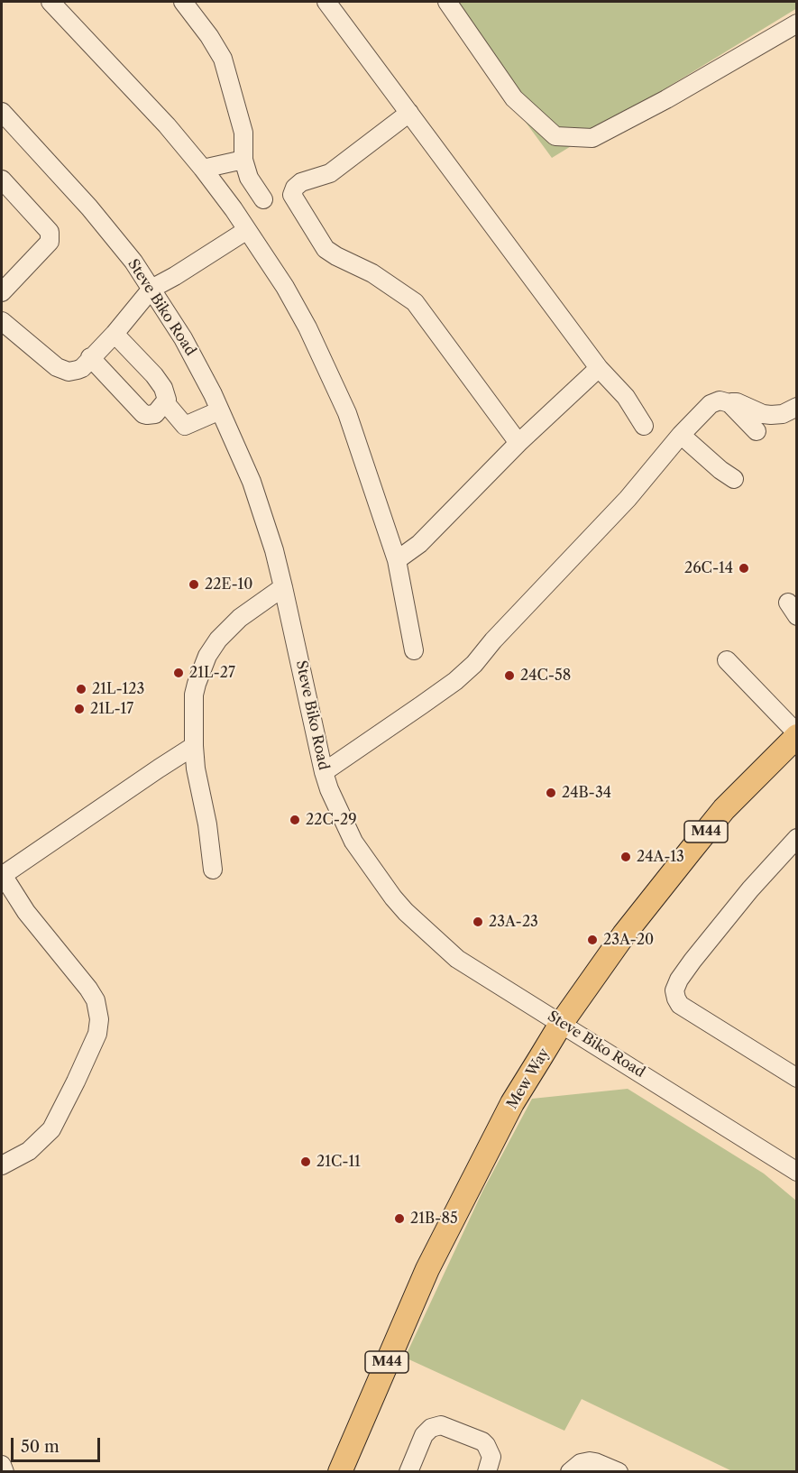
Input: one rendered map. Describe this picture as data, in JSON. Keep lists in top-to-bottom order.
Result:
{
  "streets": {
    "main road": ["M44", "Mew Way"],
    "street": ["Steve Biko Road"]
  },
  "crossings": [
    ["Steve Biko Road", "Mew Way"]
  ],
  "places": [
    "26C-14",
    "22E-10",
    "21L-27",
    "24C-58",
    "21L-123",
    "21L-17",
    "24B-34",
    "22C-29",
    "24A-13",
    "23A-23",
    "23A-20",
    "21C-11",
    "21B-85"
  ],
  "scale_bar": "50 m"
}
